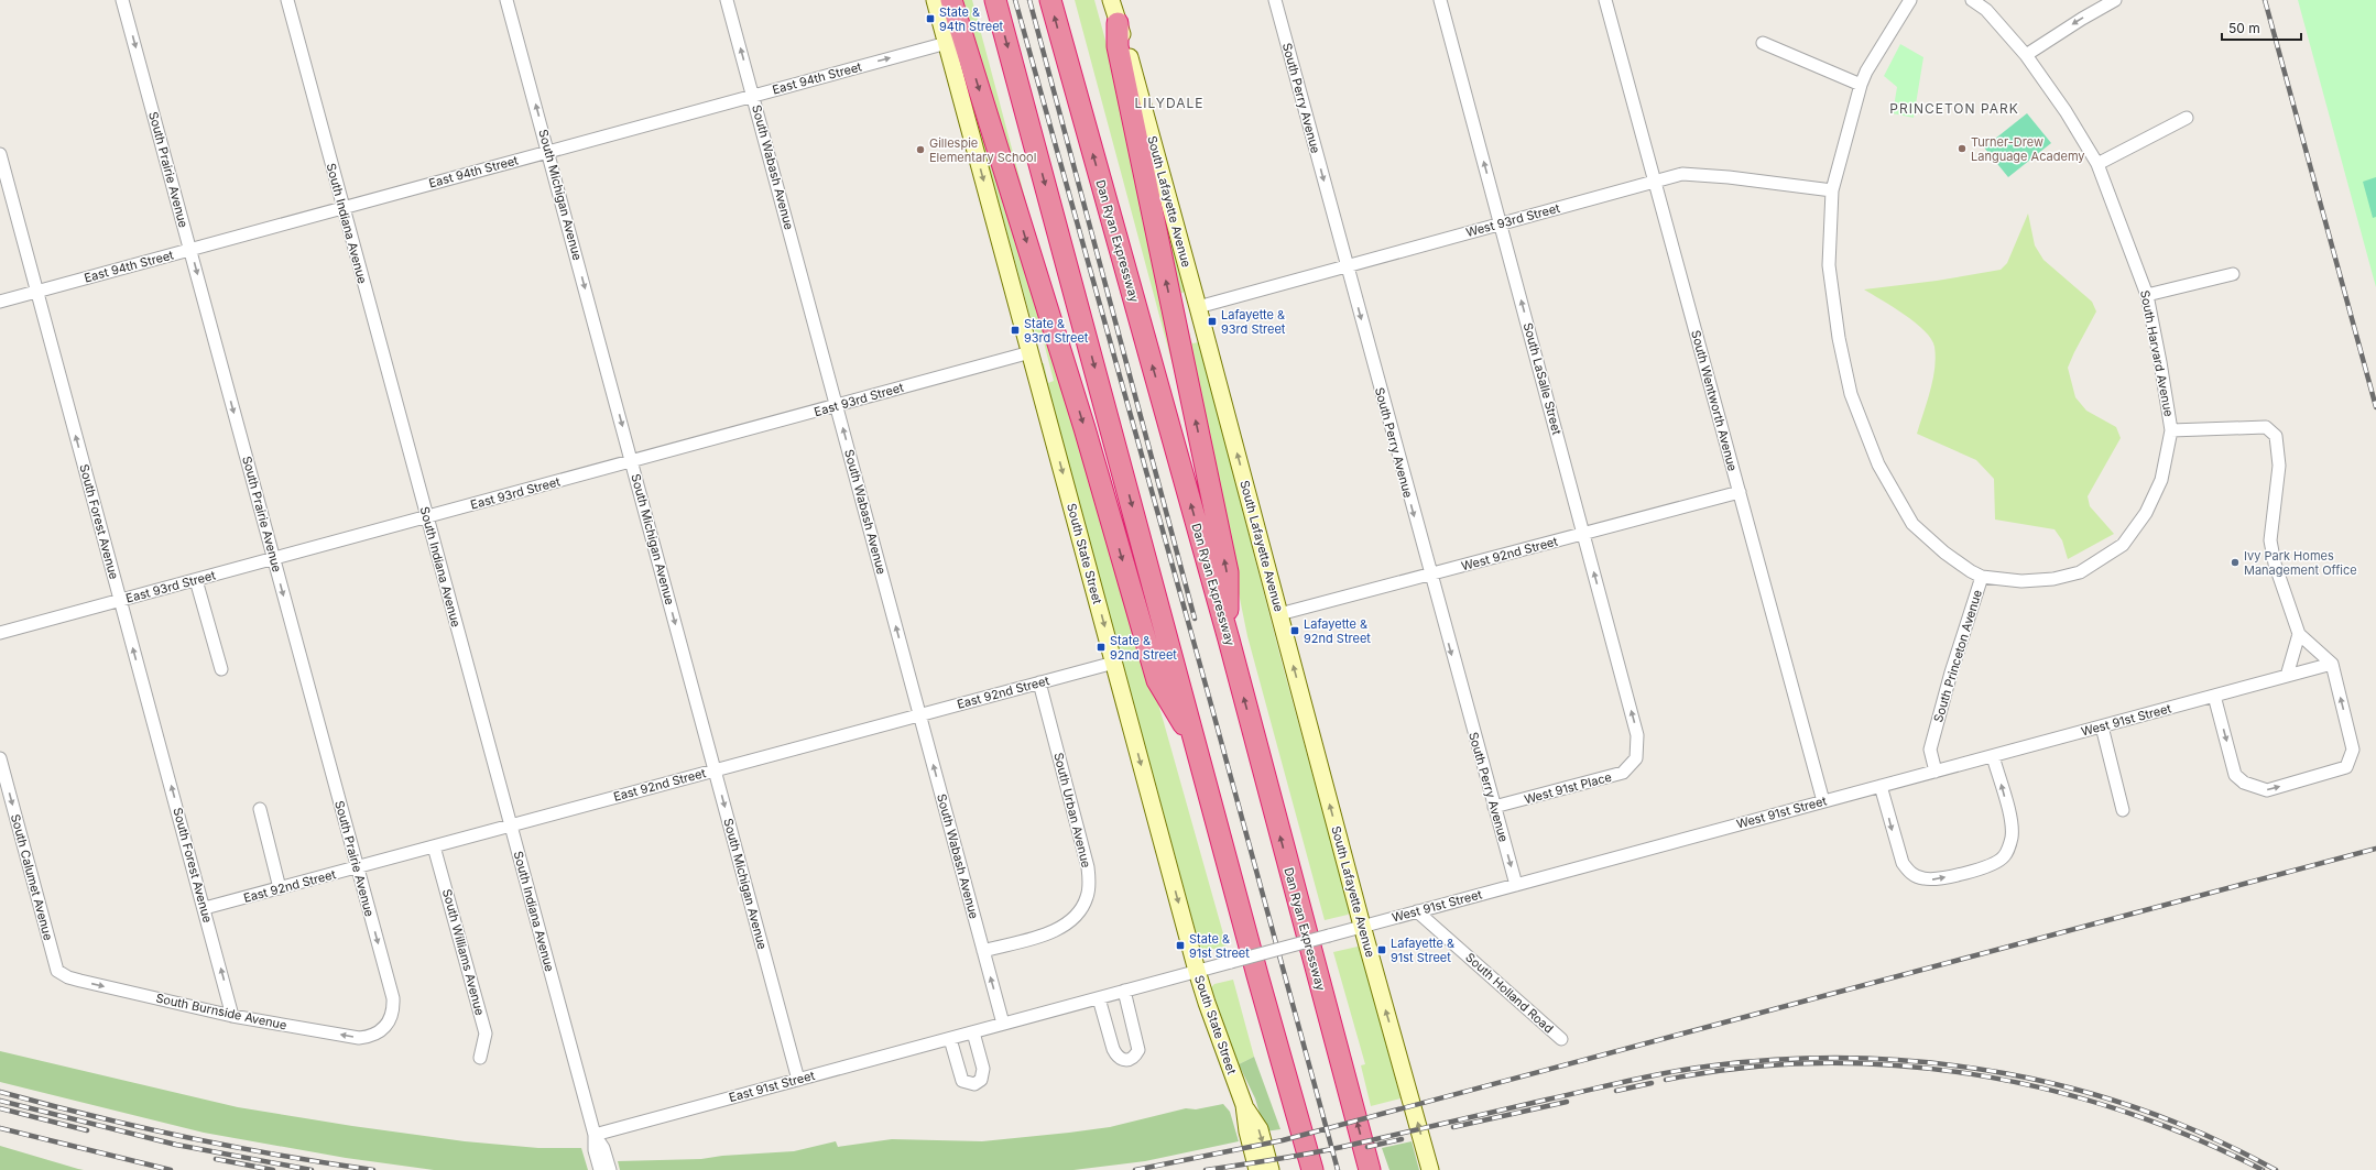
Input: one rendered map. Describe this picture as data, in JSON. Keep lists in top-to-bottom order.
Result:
{
  "streets": {
    "highway": ["Dan Ryan Expressway"],
    "main road": ["South Lafayette Avenue", "South State Street"],
    "street": [
      "East 94th Street",
      "South Perry Avenue",
      "South Wabash Avenue",
      "South Prairie Avenue",
      "South Michigan Avenue",
      "West 93rd Street",
      "South Indiana Avenue",
      "South Harvard Avenue",
      "South LaSalle Street",
      "East 93rd Street",
      "South Wentworth Avenue",
      "South Forest Avenue",
      "West 92nd Street",
      "South Princeton Avenue",
      "East 92nd Street",
      "West 91st Street",
      "West 91st Place",
      "South Urban Avenue",
      "South Calumet Avenue",
      "South Williams Avenue",
      "South Holland Road",
      "South Burnside Avenue",
      "East 91st Street"
    ]
  },
  "crossings": [
    ["East 94th Street", "South Wabash Avenue"],
    ["East 94th Street", "South Prairie Avenue"],
    ["East 94th Street", "South Michigan Avenue"],
    ["East 94th Street", "South Indiana Avenue"],
    ["East 94th Street", "South Forest Avenue"],
    ["East 94th Street", "South State Street"],
    ["South Perry Avenue", "West 93rd Street"],
    ["South Perry Avenue", "West 92nd Street"],
    ["South Perry Avenue", "West 91st Street"],
    ["South Perry Avenue", "West 91st Place"],
    ["South Wabash Avenue", "East 93rd Street"],
    ["South Wabash Avenue", "East 92nd Street"],
    ["South Wabash Avenue", "South Urban Avenue"],
    ["South Wabash Avenue", "East 91st Street"],
    ["South Prairie Avenue", "East 93rd Street"],
    ["South Prairie Avenue", "East 92nd Street"],
    ["South Prairie Avenue", "South Burnside Avenue"],
    ["South Michigan Avenue", "East 93rd Street"],
    ["South Michigan Avenue", "East 92nd Street"],
    ["South Michigan Avenue", "East 91st Street"],
    ["South Lafayette Avenue", "West 93rd Street"],
    ["South Lafayette Avenue", "West 92nd Street"],
    ["South Lafayette Avenue", "West 91st Street"],
    ["West 93rd Street", "South LaSalle Street"],
    ["West 93rd Street", "South Wentworth Avenue"],
    ["West 93rd Street", "South Princeton Avenue"],
    ["South Indiana Avenue", "East 93rd Street"],
    ["South Indiana Avenue", "East 92nd Street"],
    ["South Indiana Avenue", "East 91st Street"],
    ["South Harvard Avenue", "South Princeton Avenue"],
    ["South LaSalle Street", "West 92nd Street"],
    ["South LaSalle Street", "West 91st Place"],
    ["East 93rd Street", "South Forest Avenue"],
    ["East 93rd Street", "South State Street"],
    ["South Wentworth Avenue", "West 92nd Street"],
    ["South Wentworth Avenue", "West 91st Street"],
    ["South Forest Avenue", "East 92nd Street"],
    ["South Forest Avenue", "South Burnside Avenue"],
    ["South State Street", "East 92nd Street"],
    ["South State Street", "East 91st Street"],
    ["South Princeton Avenue", "West 91st Street"],
    ["East 92nd Street", "South Urban Avenue"],
    ["East 92nd Street", "South Williams Avenue"],
    ["West 91st Street", "South Holland Road"],
    ["West 91st Street", "East 91st Street"],
    ["South Calumet Avenue", "South Burnside Avenue"]
  ],
  "one_way": [
    "South Perry Avenue",
    "South Wabash Avenue",
    "South Prairie Avenue",
    "South Lafayette Avenue",
    "South LaSalle Street",
    "South Forest Avenue",
    "South State Street",
    "South Calumet Avenue"
  ],
  "districts": ["LILYDALE", "PRINCETON PARK"],
  "places": {
    "transit": [
      "State & 94th Street",
      "Lafayette & 93rd Street",
      "State & 93rd Street",
      "Lafayette & 92nd Street",
      "State & 92nd Street",
      "State & 91st Street",
      "Lafayette & 91st Street"
    ],
    "other": ["Turner-Drew Language Academy", "Gillespie Elementary School", "Ivy Park Homes Management Office"]
  },
  "scale_bar": "50 m"
}
